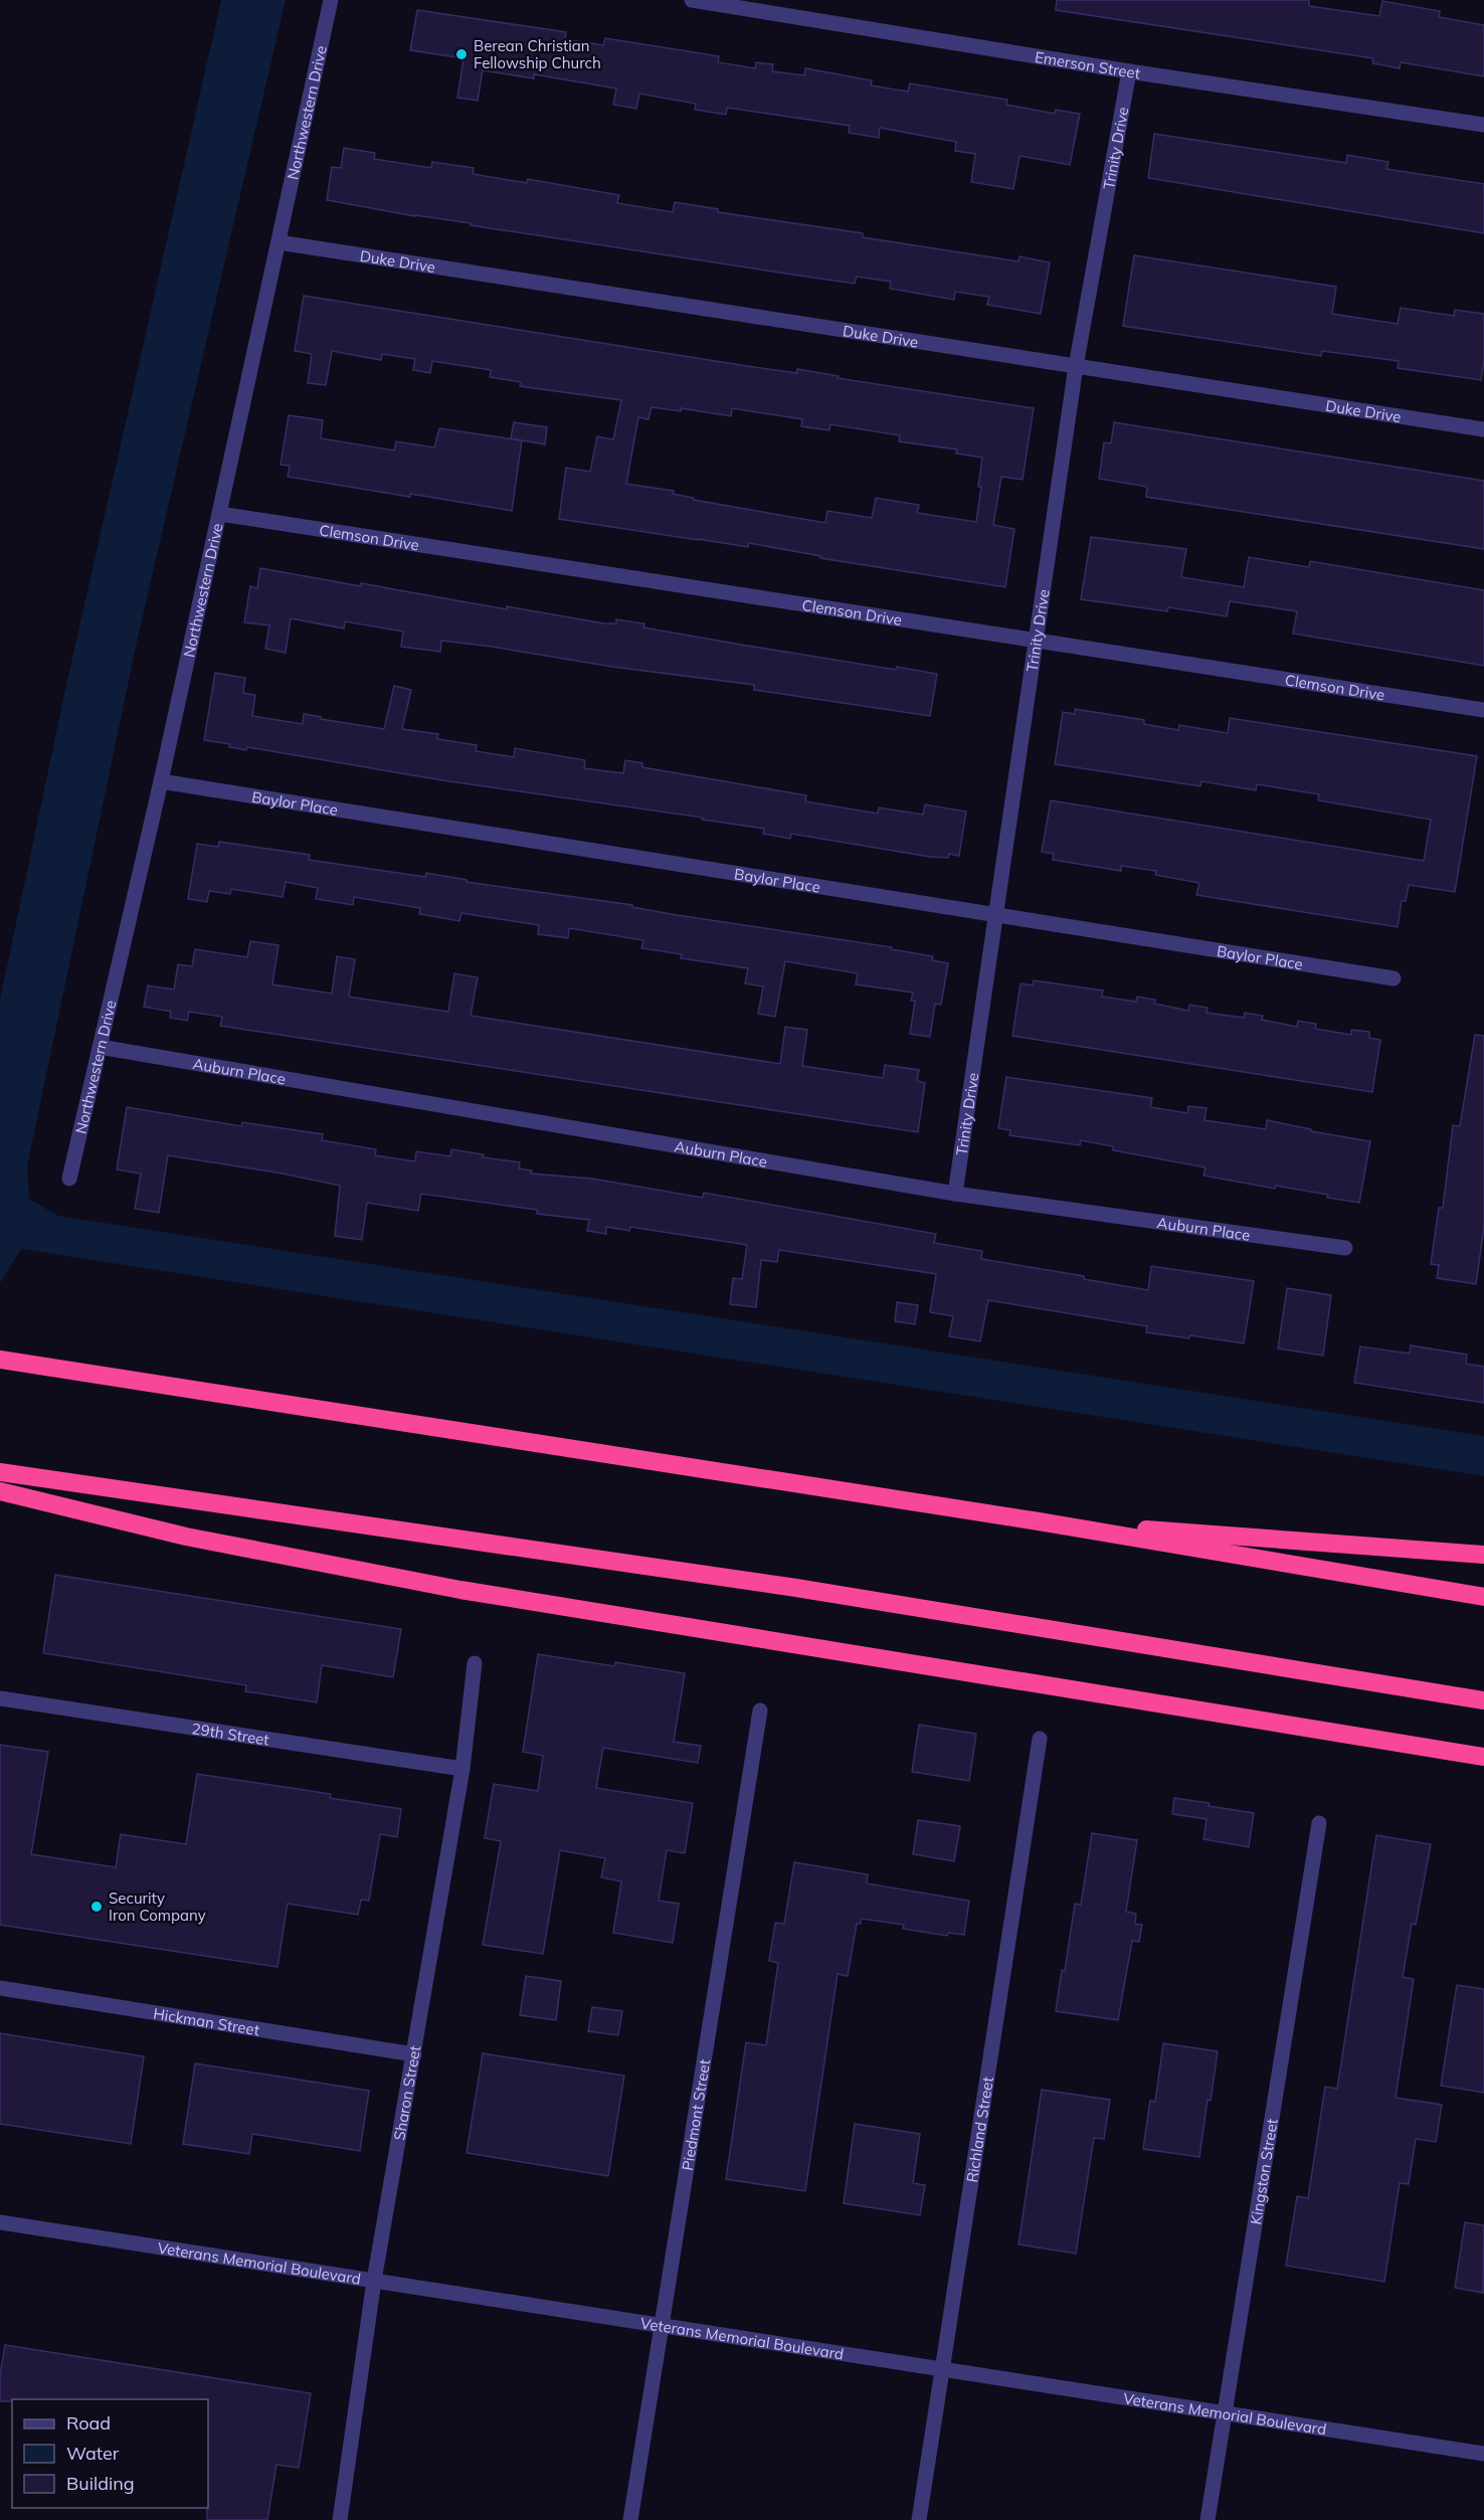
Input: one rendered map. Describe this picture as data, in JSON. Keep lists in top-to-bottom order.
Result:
{
  "streets": {
    "street": [
      "Emerson Street",
      "Northwestern Drive",
      "Trinity Drive",
      "Duke Drive",
      "Clemson Drive",
      "Baylor Place",
      "Auburn Place",
      "29th Street",
      "Hickman Street",
      "Sharon Street",
      "Piedmont Street",
      "Richland Street",
      "Kingston Street",
      "Veterans Memorial Boulevard"
    ]
  },
  "crossings": [
    ["Emerson Street", "Trinity Drive"],
    ["Northwestern Drive", "Duke Drive"],
    ["Northwestern Drive", "Clemson Drive"],
    ["Northwestern Drive", "Baylor Place"],
    ["Northwestern Drive", "Auburn Place"],
    ["Trinity Drive", "Duke Drive"],
    ["Trinity Drive", "Clemson Drive"],
    ["Trinity Drive", "Baylor Place"],
    ["Trinity Drive", "Auburn Place"],
    ["29th Street", "Sharon Street"],
    ["Hickman Street", "Sharon Street"],
    ["Sharon Street", "Veterans Memorial Boulevard"],
    ["Piedmont Street", "Veterans Memorial Boulevard"],
    ["Richland Street", "Veterans Memorial Boulevard"],
    ["Kingston Street", "Veterans Memorial Boulevard"]
  ],
  "places": ["Berean Christian Fellowship Church", "Security Iron Company"],
  "legend": ["Road", "Water", "Building"]
}
